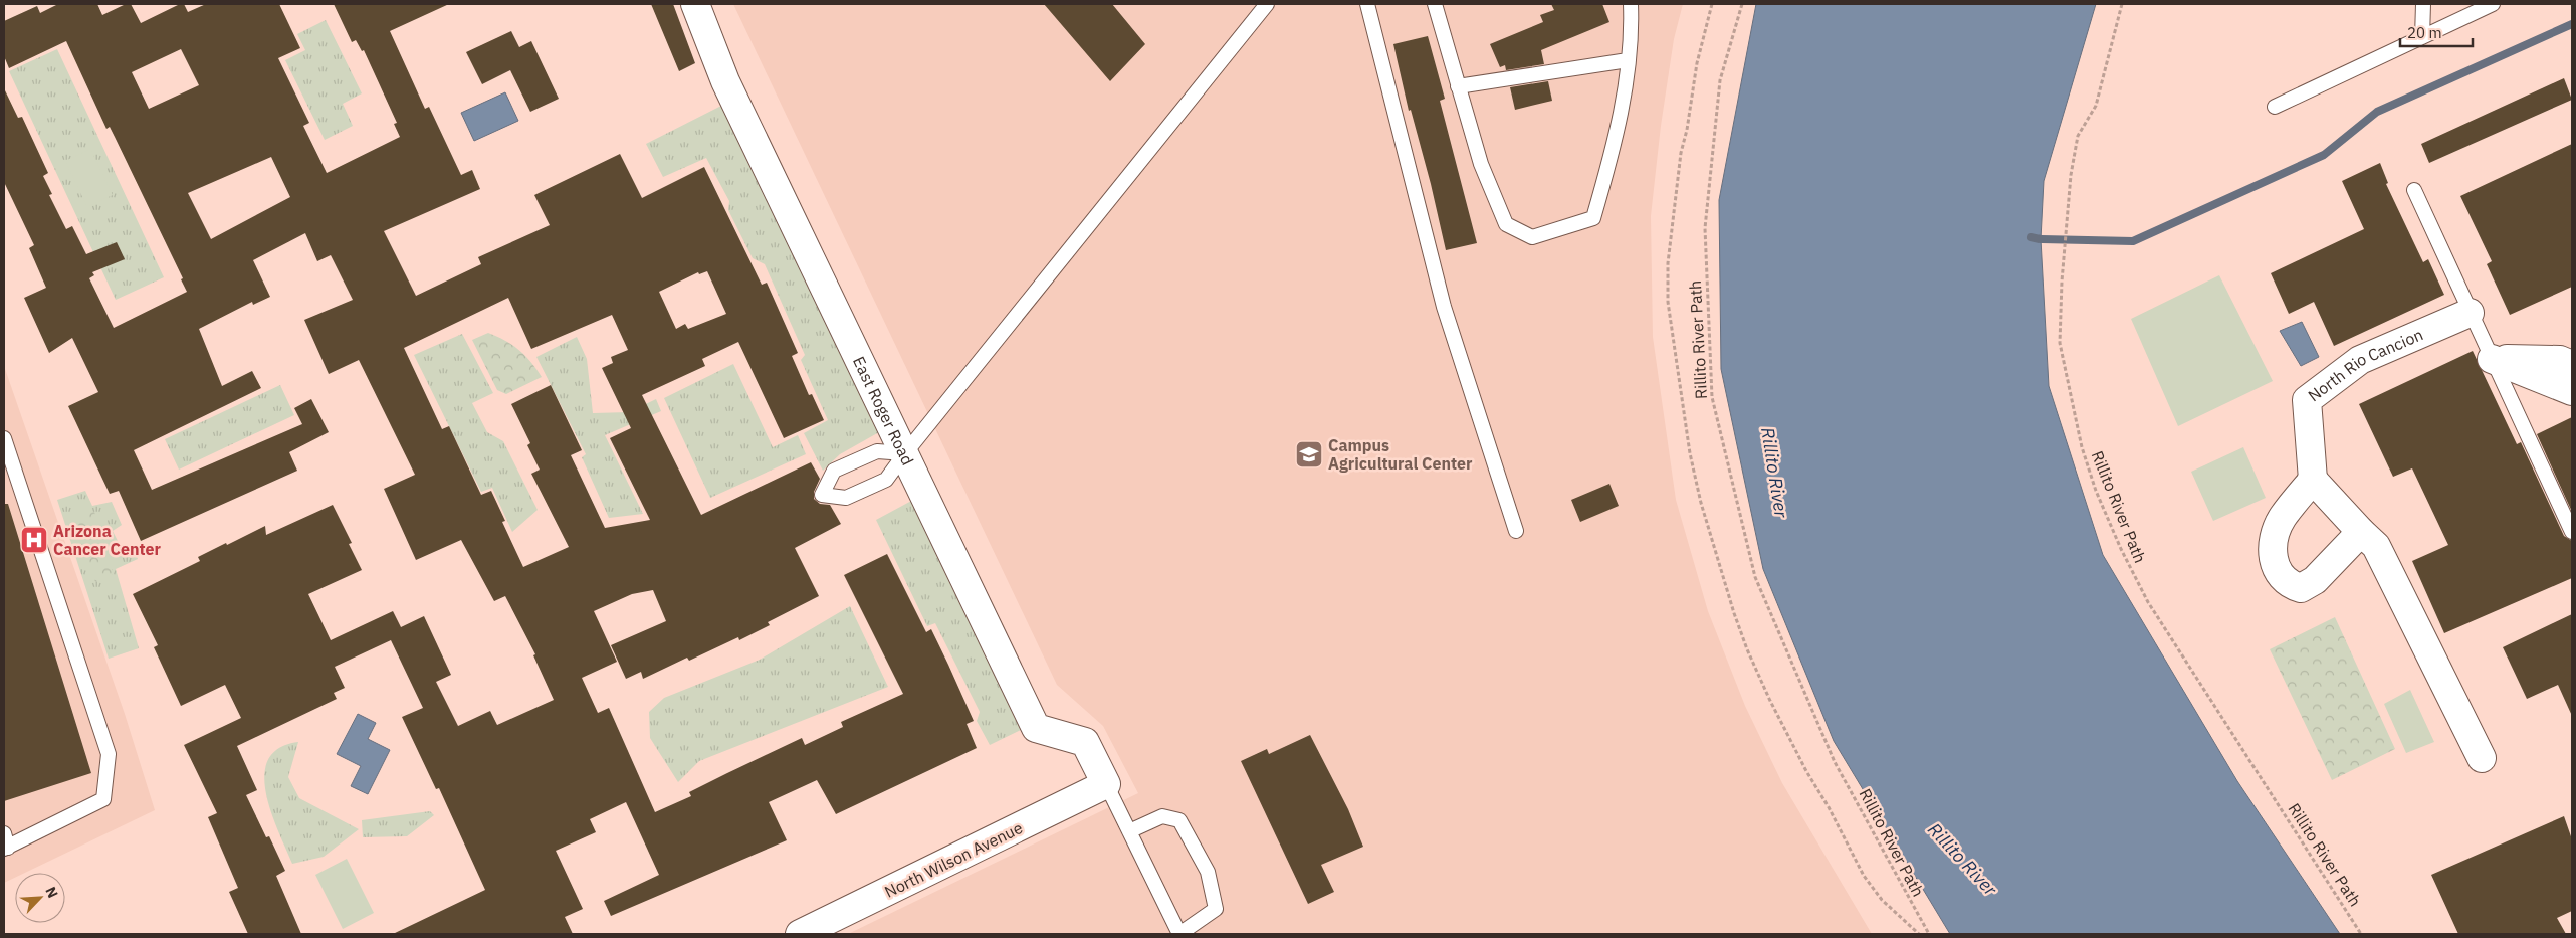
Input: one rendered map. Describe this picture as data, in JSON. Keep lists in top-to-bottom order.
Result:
{
  "streets": {
    "street": ["North Rio Cancion", "East Roger Road", "North Wilson Avenue"],
    "path": ["Rillito River Path"]
  },
  "crossings": [
    ["East Roger Road", "North Wilson Avenue"]
  ],
  "water": ["Rillito River"],
  "places": {
    "school or university": ["Campus Agricultural Center"],
    "hospital": ["Arizona Cancer Center"]
  },
  "scale_bar": "20 m",
  "north": "top right"
}
